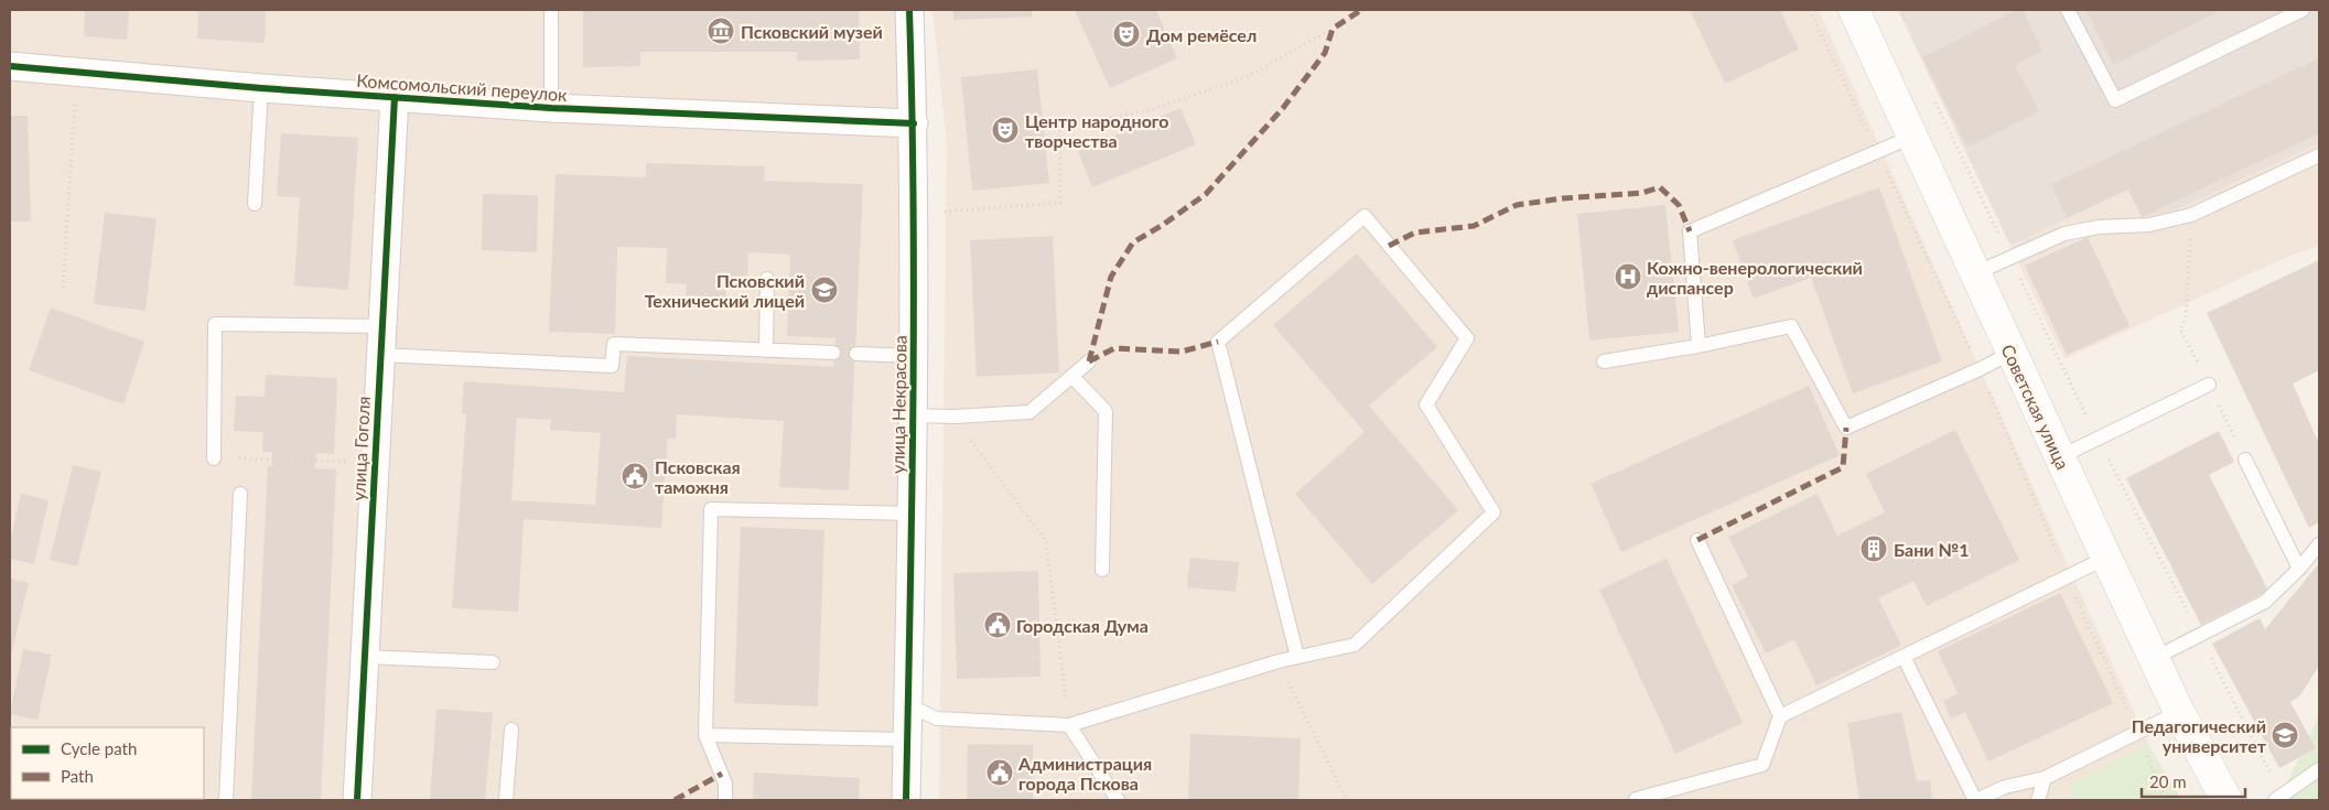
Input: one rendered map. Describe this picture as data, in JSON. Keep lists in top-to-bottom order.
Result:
{
  "streets": {
    "main road": ["Советская улица"],
    "street": ["Комсомольский переулок", "улица Некрасова", "улица Гоголя"]
  },
  "crossings": [
    ["Комсомольский переулок", "улица Некрасова"],
    ["Комсомольский переулок", "улица Гоголя"]
  ],
  "places": {
    "museum": ["Псковский музей"],
    "theatre": ["Дом ремёсел", "Центр народного творчества"],
    "hospital": ["Кожно-венерологический диспансер"],
    "school or university": ["Псковский Технический лицей", "Педагогический университет"],
    "public building": ["Псковская таможня", "Городская Дума", "Администрация города Пскова"],
    "building": ["Бани №1"]
  },
  "legend": ["Cycle path", "Path"],
  "scale_bar": "20 m"
}
